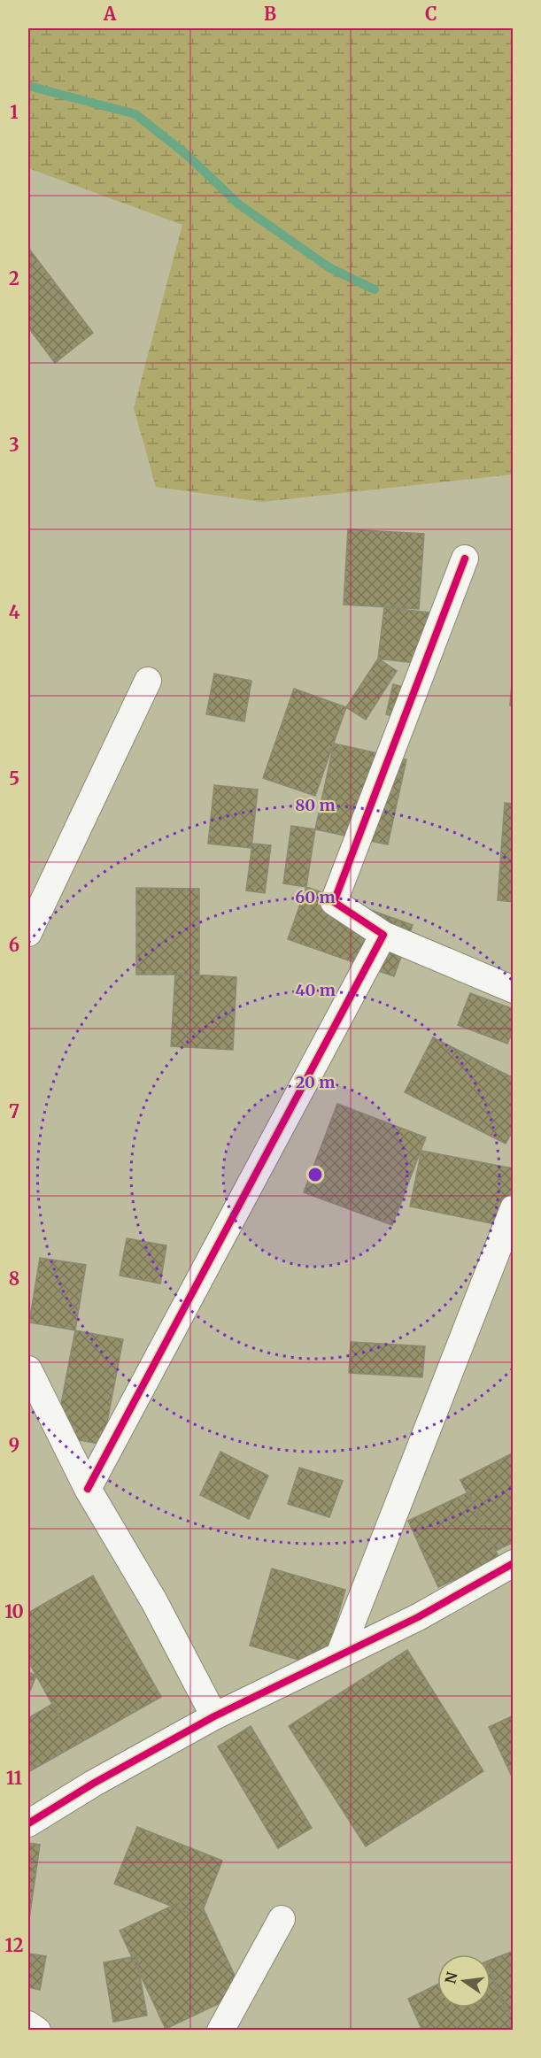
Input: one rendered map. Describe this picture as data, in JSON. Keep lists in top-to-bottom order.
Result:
{
  "north": "left",
  "grid": {
    "columns": ["A", "B", "C"],
    "rows": [
      "1",
      "2",
      "3",
      "4",
      "5",
      "6",
      "7",
      "8",
      "9",
      "10",
      "11",
      "12"
    ]
  },
  "rings": [
    "80 m",
    "60 m",
    "40 m",
    "20 m"
  ]
}
